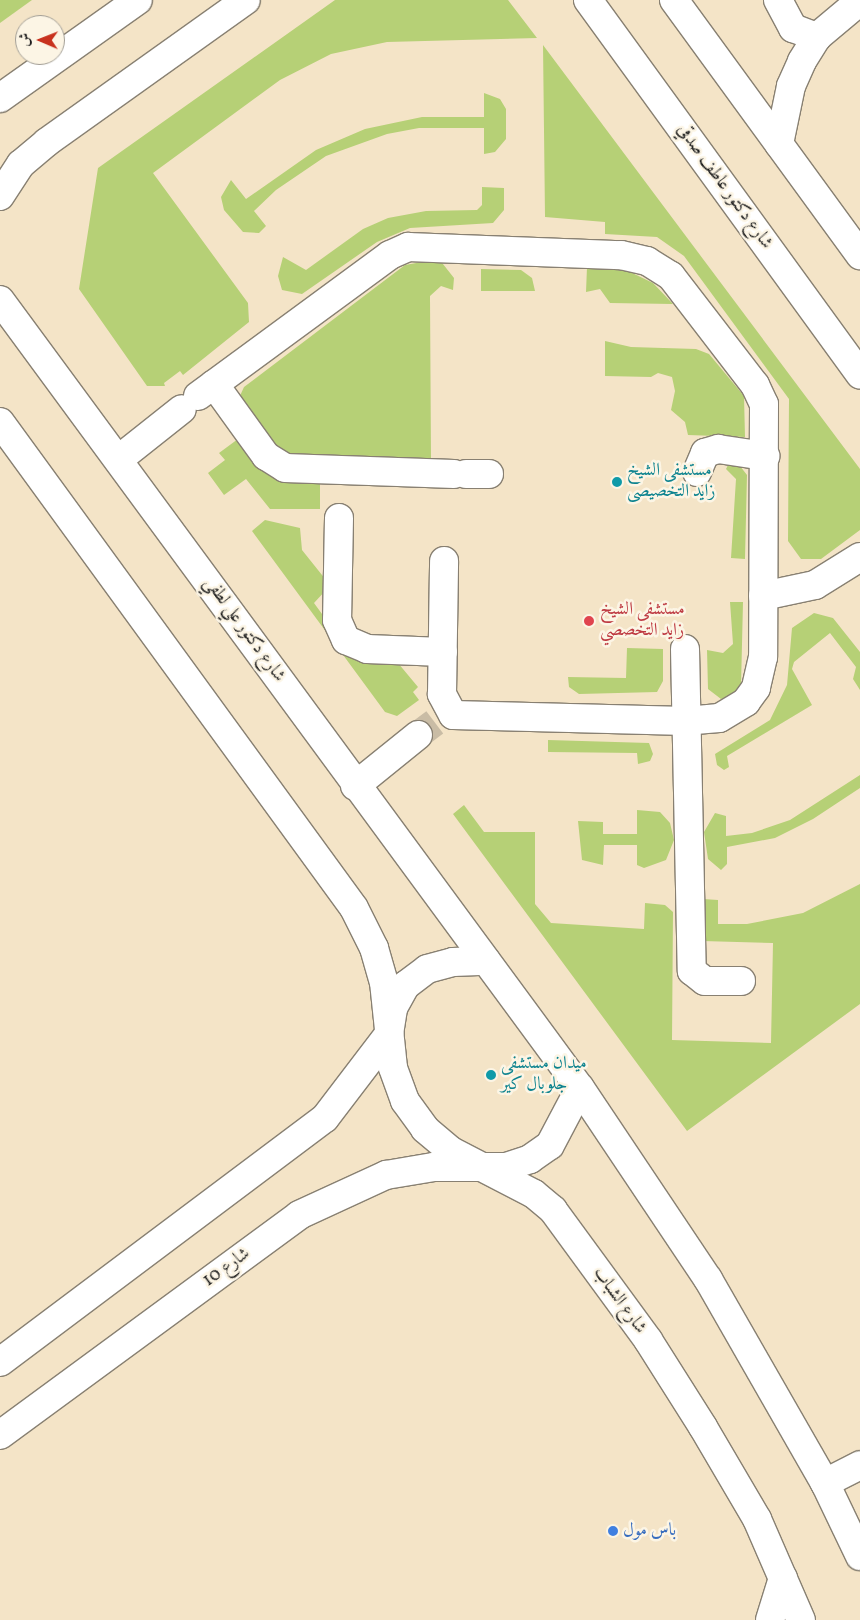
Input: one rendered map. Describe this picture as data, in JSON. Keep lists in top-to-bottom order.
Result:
{
  "streets": {
    "street": [
      "شارع دكتور عاطف صدقي",
      "شارع دكتور علي لطفي",
      "شارع 10",
      "شارع الشباب"
    ]
  },
  "crossings": [
    ["شارع 10", "شارع الشباب"]
  ],
  "places": [
    "مستشفى الشيخ زايد التخصيصى",
    "مستشفى الشيخ زايد التخصصي",
    "ميدان مستشفى جلوبال كير",
    "باس مول"
  ],
  "north": "left"
}
